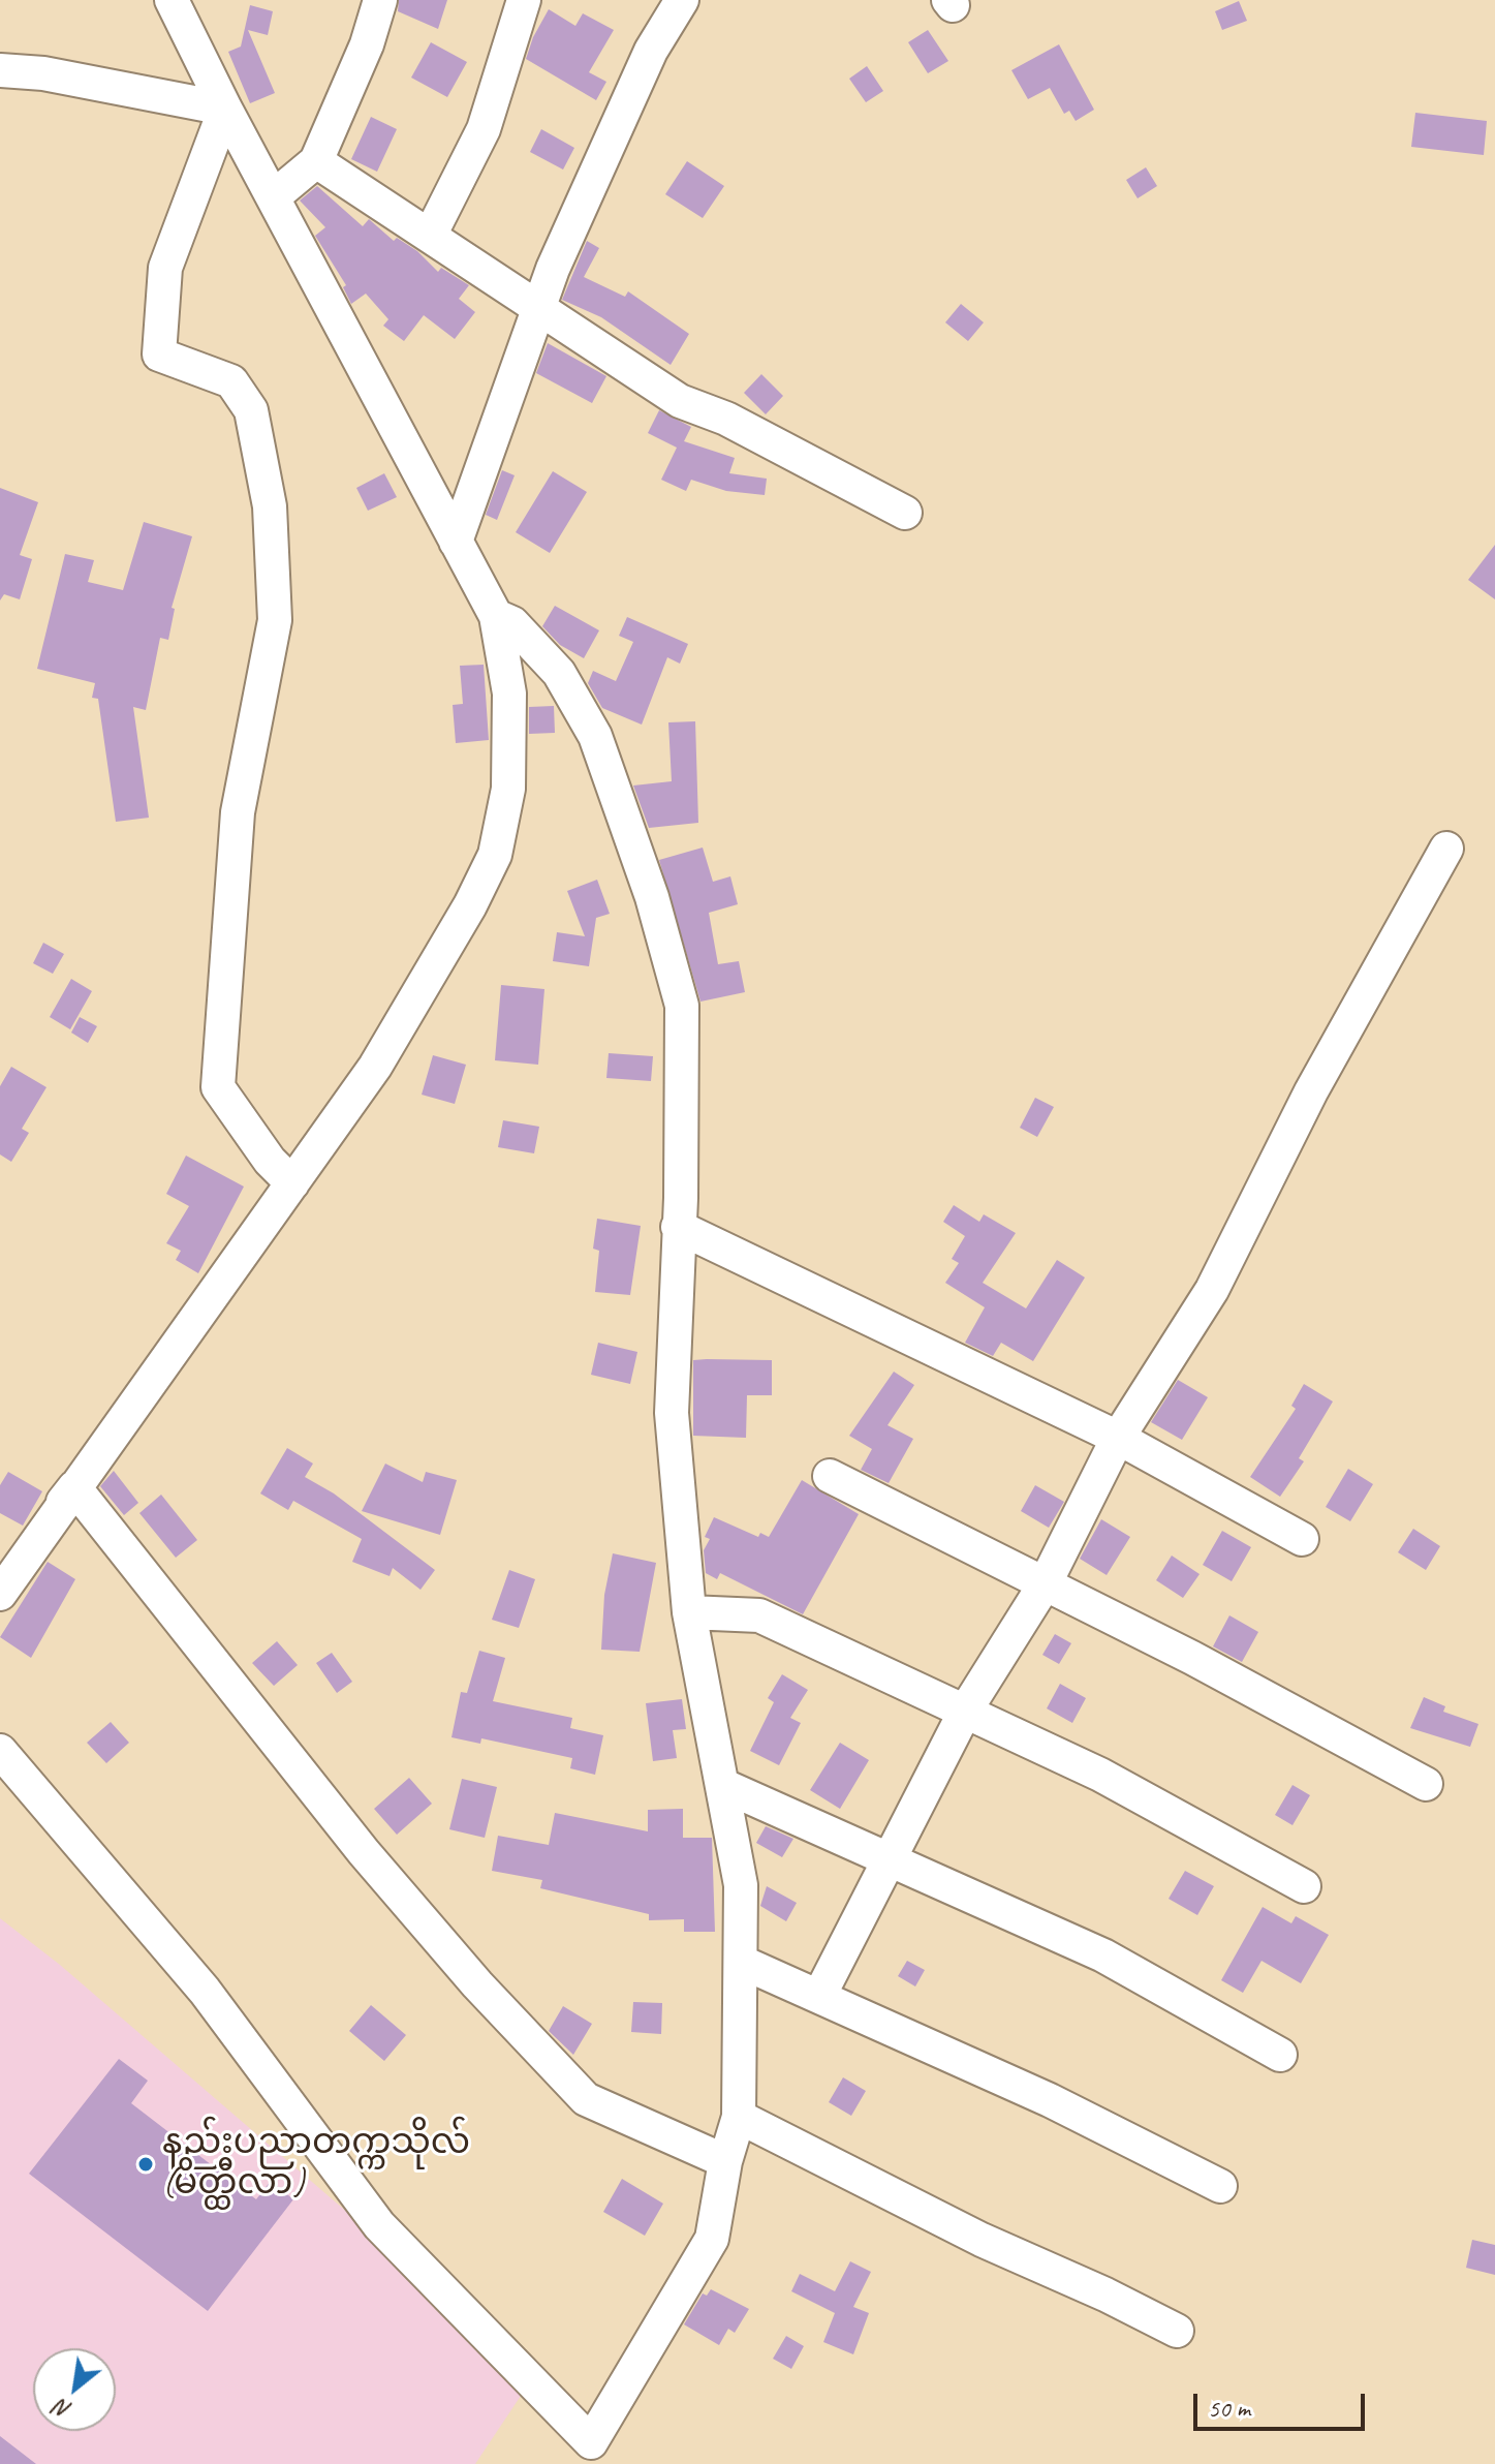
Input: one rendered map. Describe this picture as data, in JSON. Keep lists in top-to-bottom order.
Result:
{
  "places": ["နည်းပညာတက္ကသိုလ် (မိတ္ထီလာ)"],
  "scale_bar": "50 m",
  "north": "bottom left"
}
